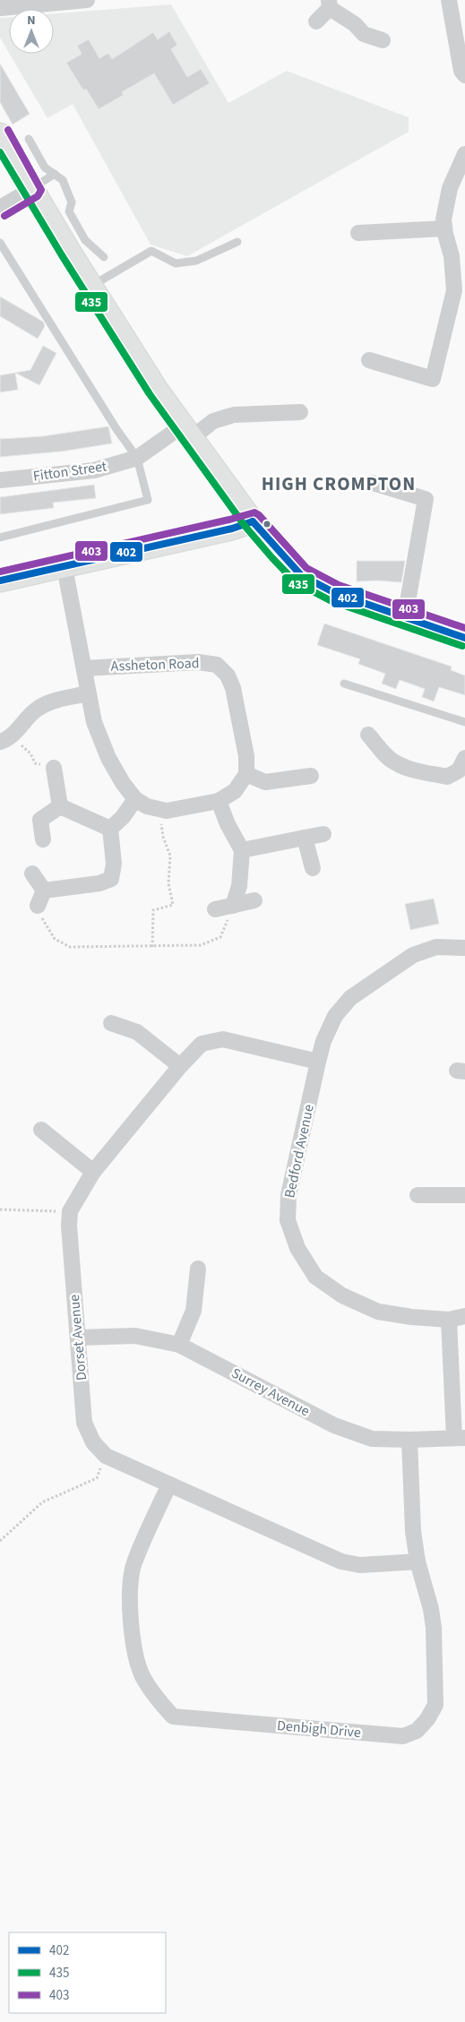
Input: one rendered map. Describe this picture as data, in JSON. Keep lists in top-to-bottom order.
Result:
{
  "streets": {
    "street": [
      "Fitton Street",
      "Assheton Road",
      "Bedford Avenue",
      "Dorset Avenue",
      "Surrey Avenue",
      "Denbigh Drive"
    ]
  },
  "crossings": [
    ["Bedford Avenue", "Dorset Avenue"],
    ["Dorset Avenue", "Surrey Avenue"],
    ["Dorset Avenue", "Denbigh Drive"],
    ["Surrey Avenue", "Denbigh Drive"]
  ],
  "districts": ["HIGH CROMPTON"],
  "lines": ["transit line 403", "transit line 435", "transit line 402"],
  "legend": ["402", "435", "403"],
  "north": "top"
}
